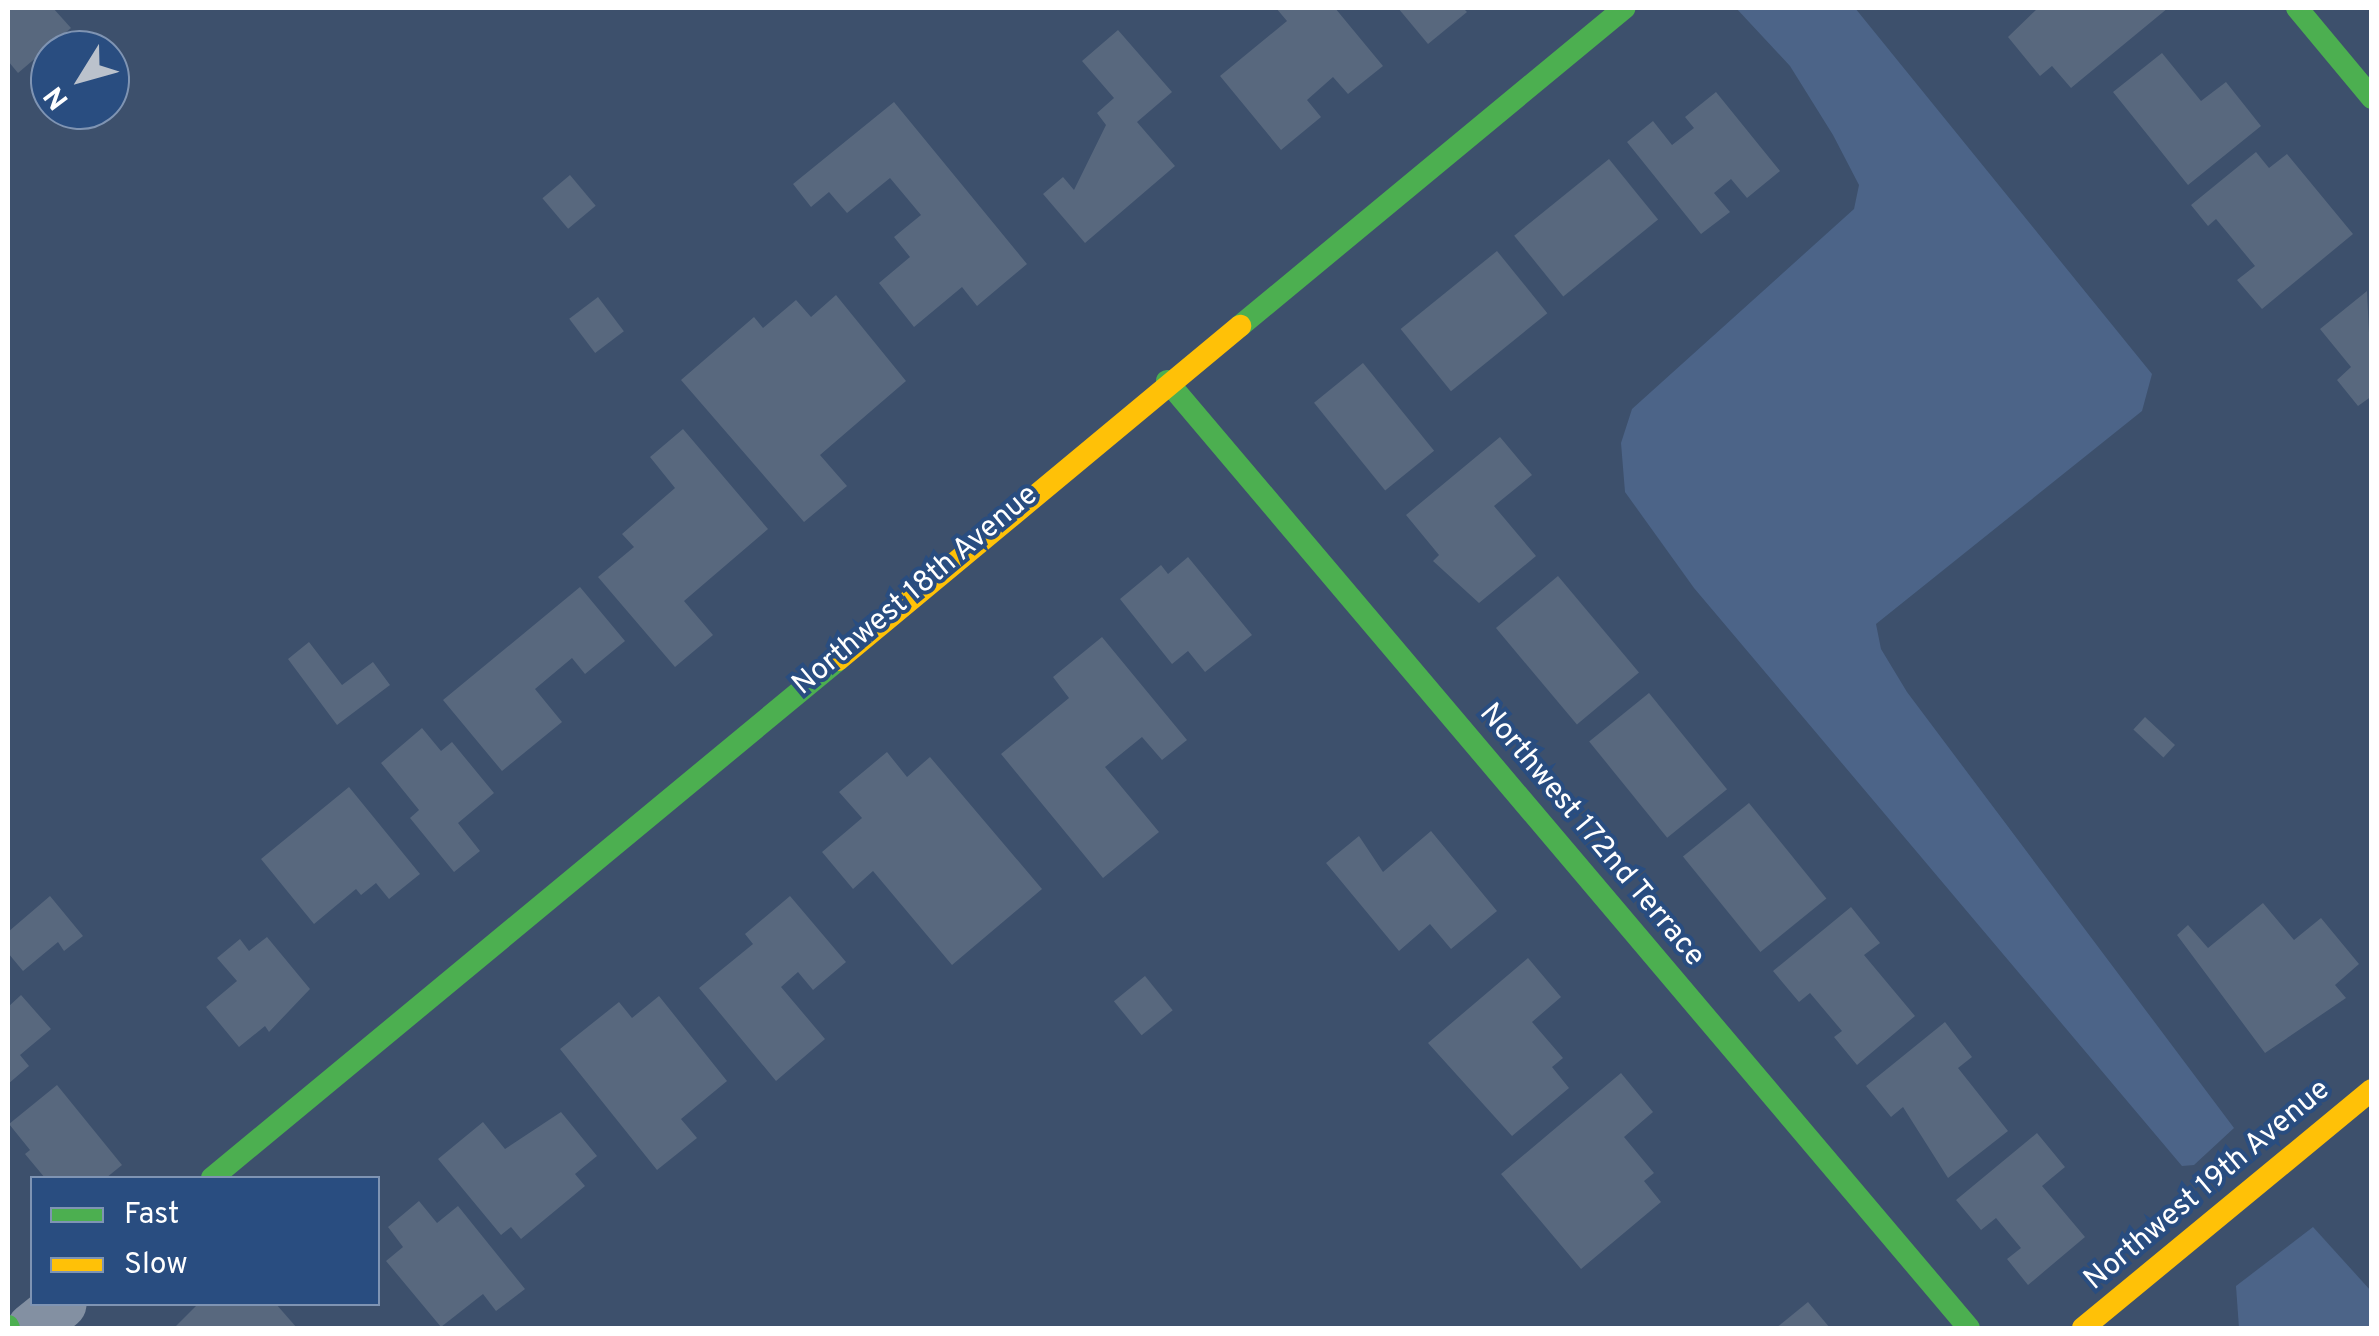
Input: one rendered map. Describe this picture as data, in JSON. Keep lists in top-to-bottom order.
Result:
{
  "streets": {
    "street": ["Northwest 18th Avenue", "Northwest 172nd Terrace", "Northwest 19th Avenue"]
  },
  "crossings": [
    ["Northwest 18th Avenue", "Northwest 172nd Terrace"]
  ],
  "legend": ["Fast", "Slow"],
  "north": "bottom left"
}
